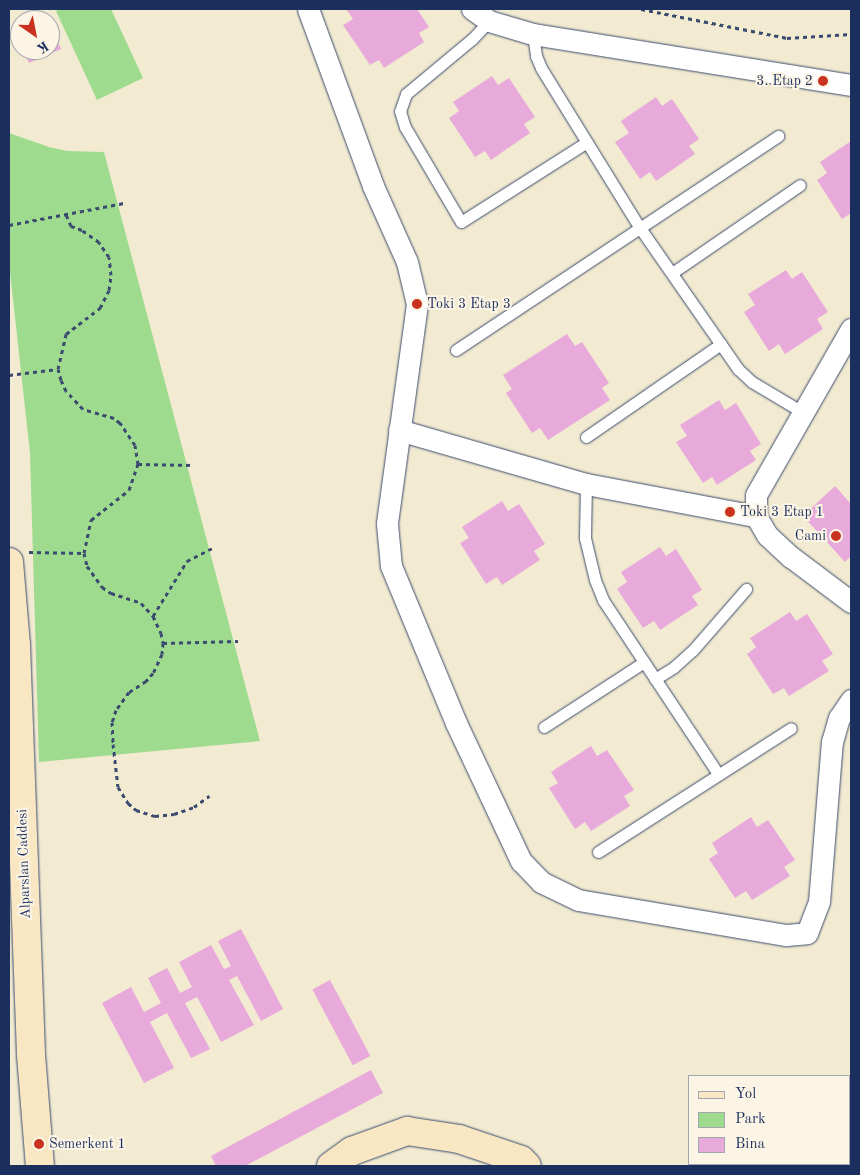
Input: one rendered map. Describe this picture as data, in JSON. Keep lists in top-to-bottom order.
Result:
{
  "streets": {
    "main road": ["Alparslan Caddesi"]
  },
  "places": [
    "3. Etap 2",
    "Toki 3 Etap 3",
    "Toki 3 Etap 1",
    "Cami",
    "Semerkent 1"
  ],
  "legend": ["Yol", "Park", "Bina"],
  "north": "bottom right"
}
